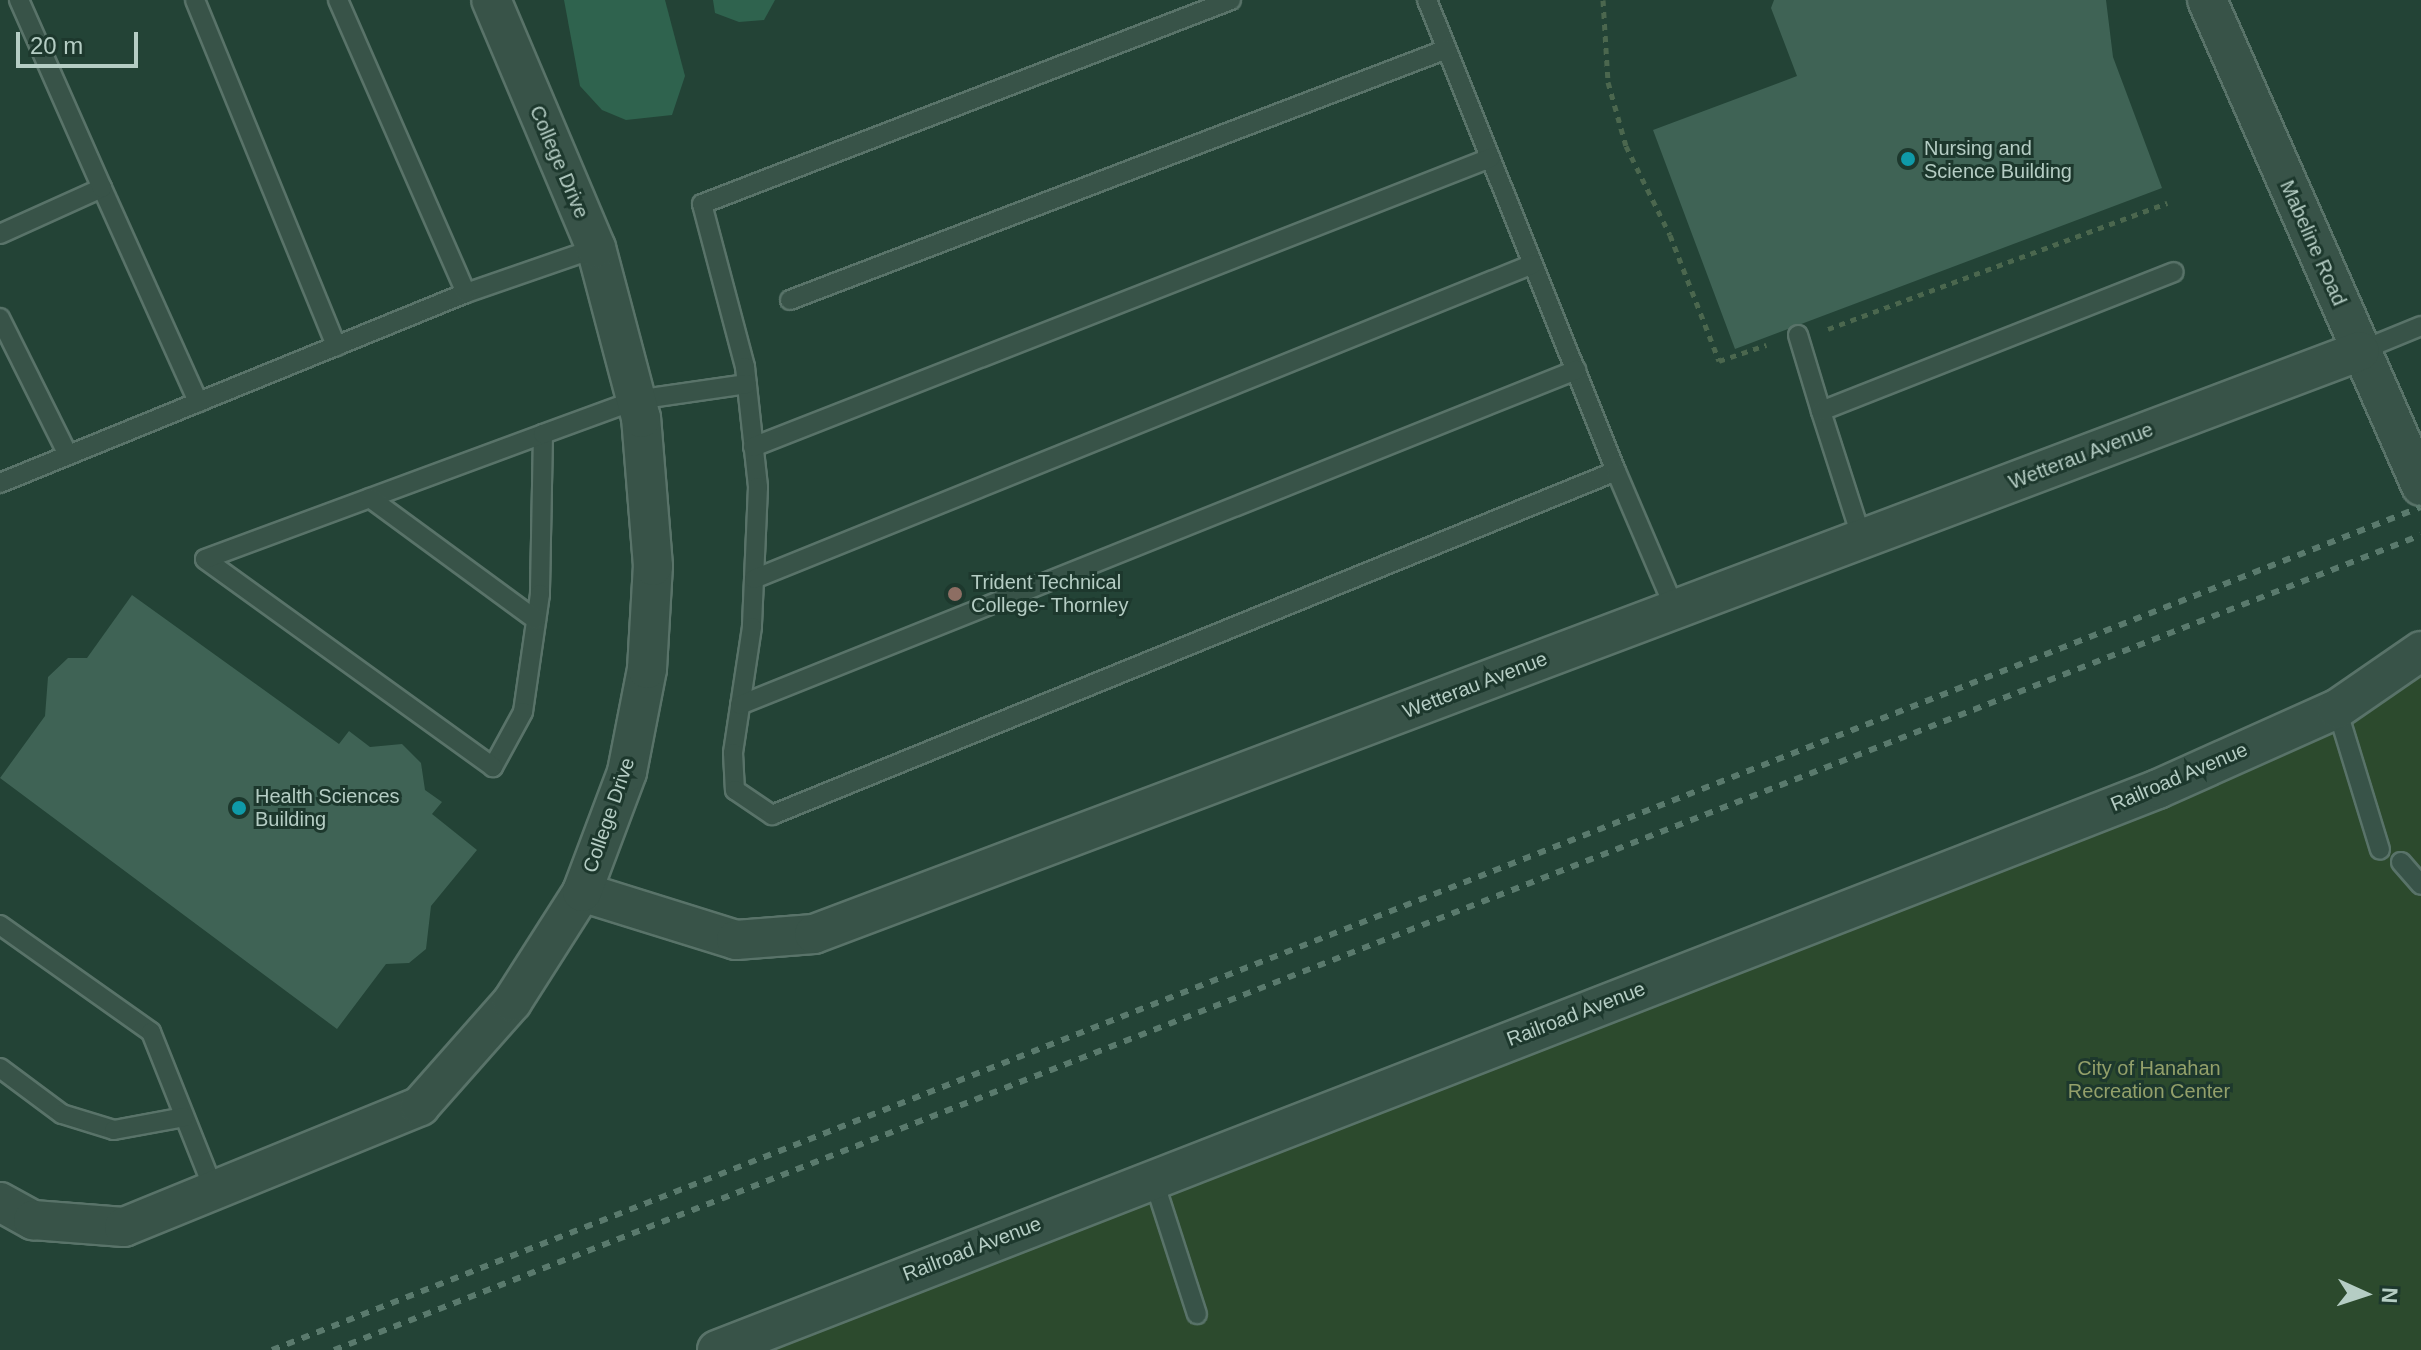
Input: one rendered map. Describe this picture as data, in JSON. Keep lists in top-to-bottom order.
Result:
{
  "streets": {
    "street": [
      "College Drive",
      "Mabeline Road",
      "Wetterau Avenue",
      "Railroad Avenue"
    ]
  },
  "crossings": [
    ["College Drive", "Wetterau Avenue"],
    ["Mabeline Road", "Wetterau Avenue"]
  ],
  "parks": ["City of Hanahan Recreation Center"],
  "places": ["Nursing and Science Building", "Trident Technical College- Thornley", "Health Sciences Building"],
  "scale_bar": "20 m",
  "north": "right"
}
